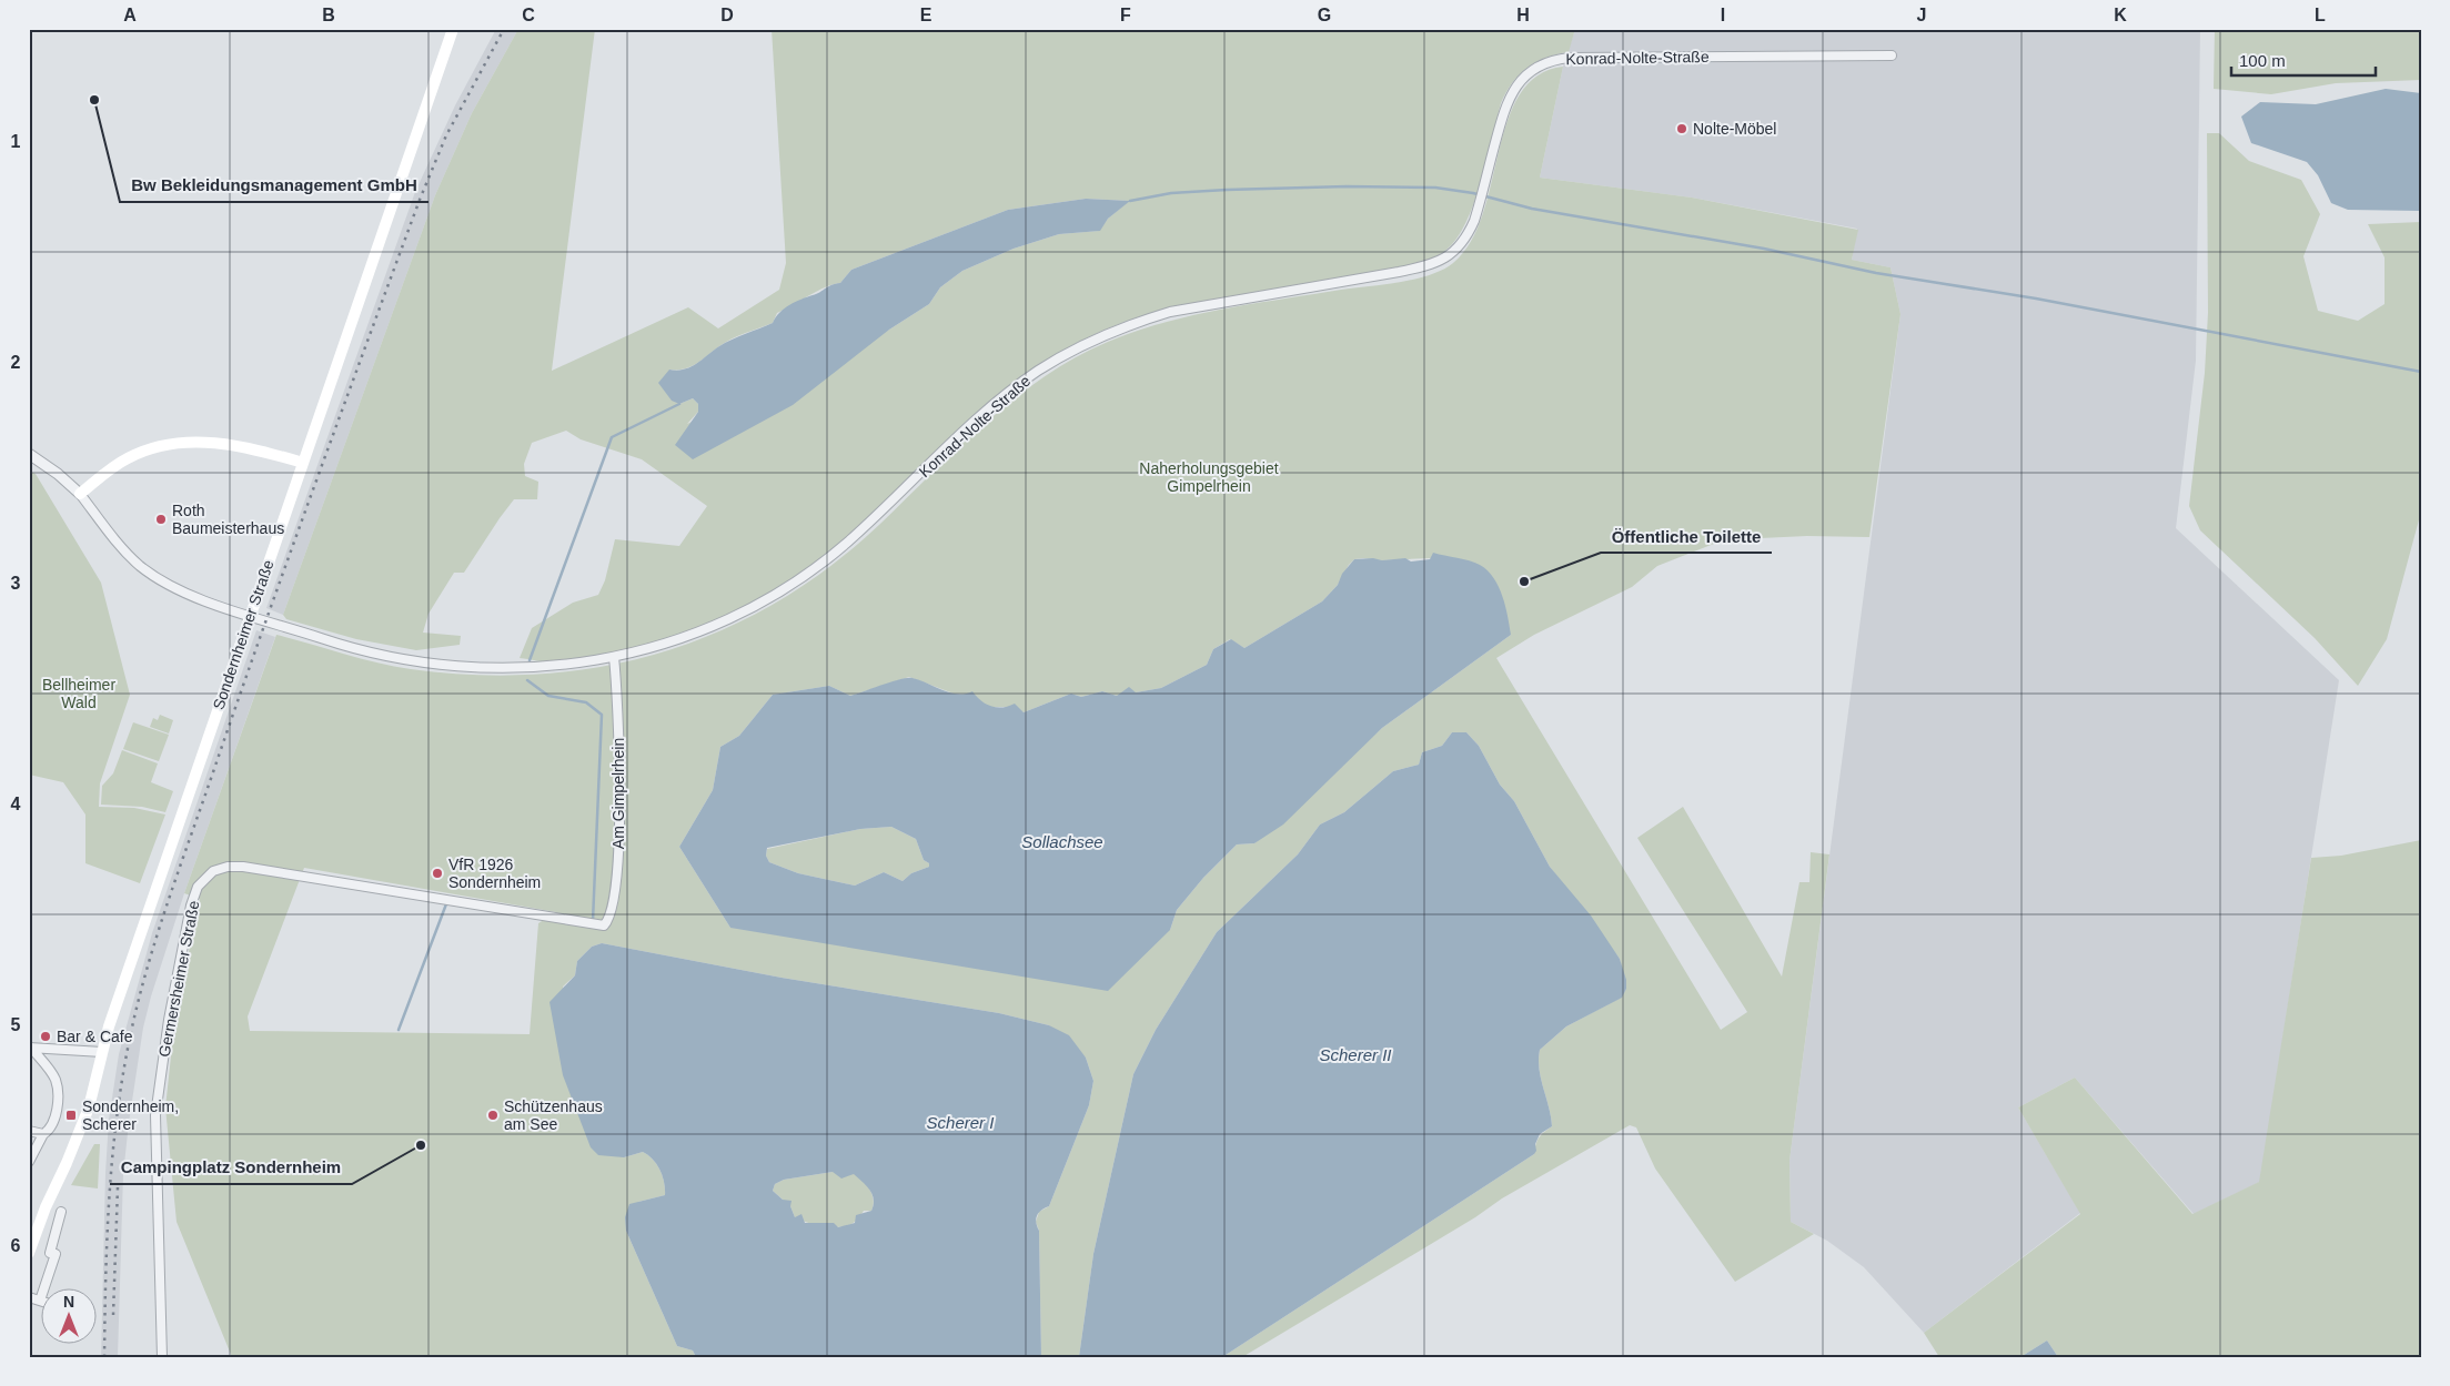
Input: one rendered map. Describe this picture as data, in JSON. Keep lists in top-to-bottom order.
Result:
{
  "streets": {
    "main road": ["Sondernheimer Straße"],
    "street": ["Konrad-Nolte-Straße", "Am Gimpelrhein", "Germersheimer Straße"]
  },
  "crossings": [
    ["Konrad-Nolte-Straße", "Am Gimpelrhein"],
    ["Am Gimpelrhein", "Germersheimer Straße"]
  ],
  "water": ["Sollachsee", "Scherer II", "Scherer I"],
  "parks": ["Naherholungsgebiet Gimpelrhein", "Bellheimer Wald"],
  "places": {
    "other": [
      "Bw Bekleidungsmanagement GmbH",
      "Nolte-Möbel",
      "Roth Baumeisterhaus",
      "Öffentliche Toilette",
      "VfR 1926 Sondernheim",
      "Bar & Cafe",
      "Schützenhaus am See",
      "Campingplatz Sondernheim"
    ],
    "transit": ["Sondernheim, Scherer"]
  },
  "scale_bar": "100 m",
  "north": "top",
  "grid": {
    "columns": [
      "A",
      "B",
      "C",
      "D",
      "E",
      "F",
      "G",
      "H",
      "I",
      "J",
      "K",
      "L"
    ],
    "rows": [
      "1",
      "2",
      "3",
      "4",
      "5",
      "6"
    ]
  }
}
